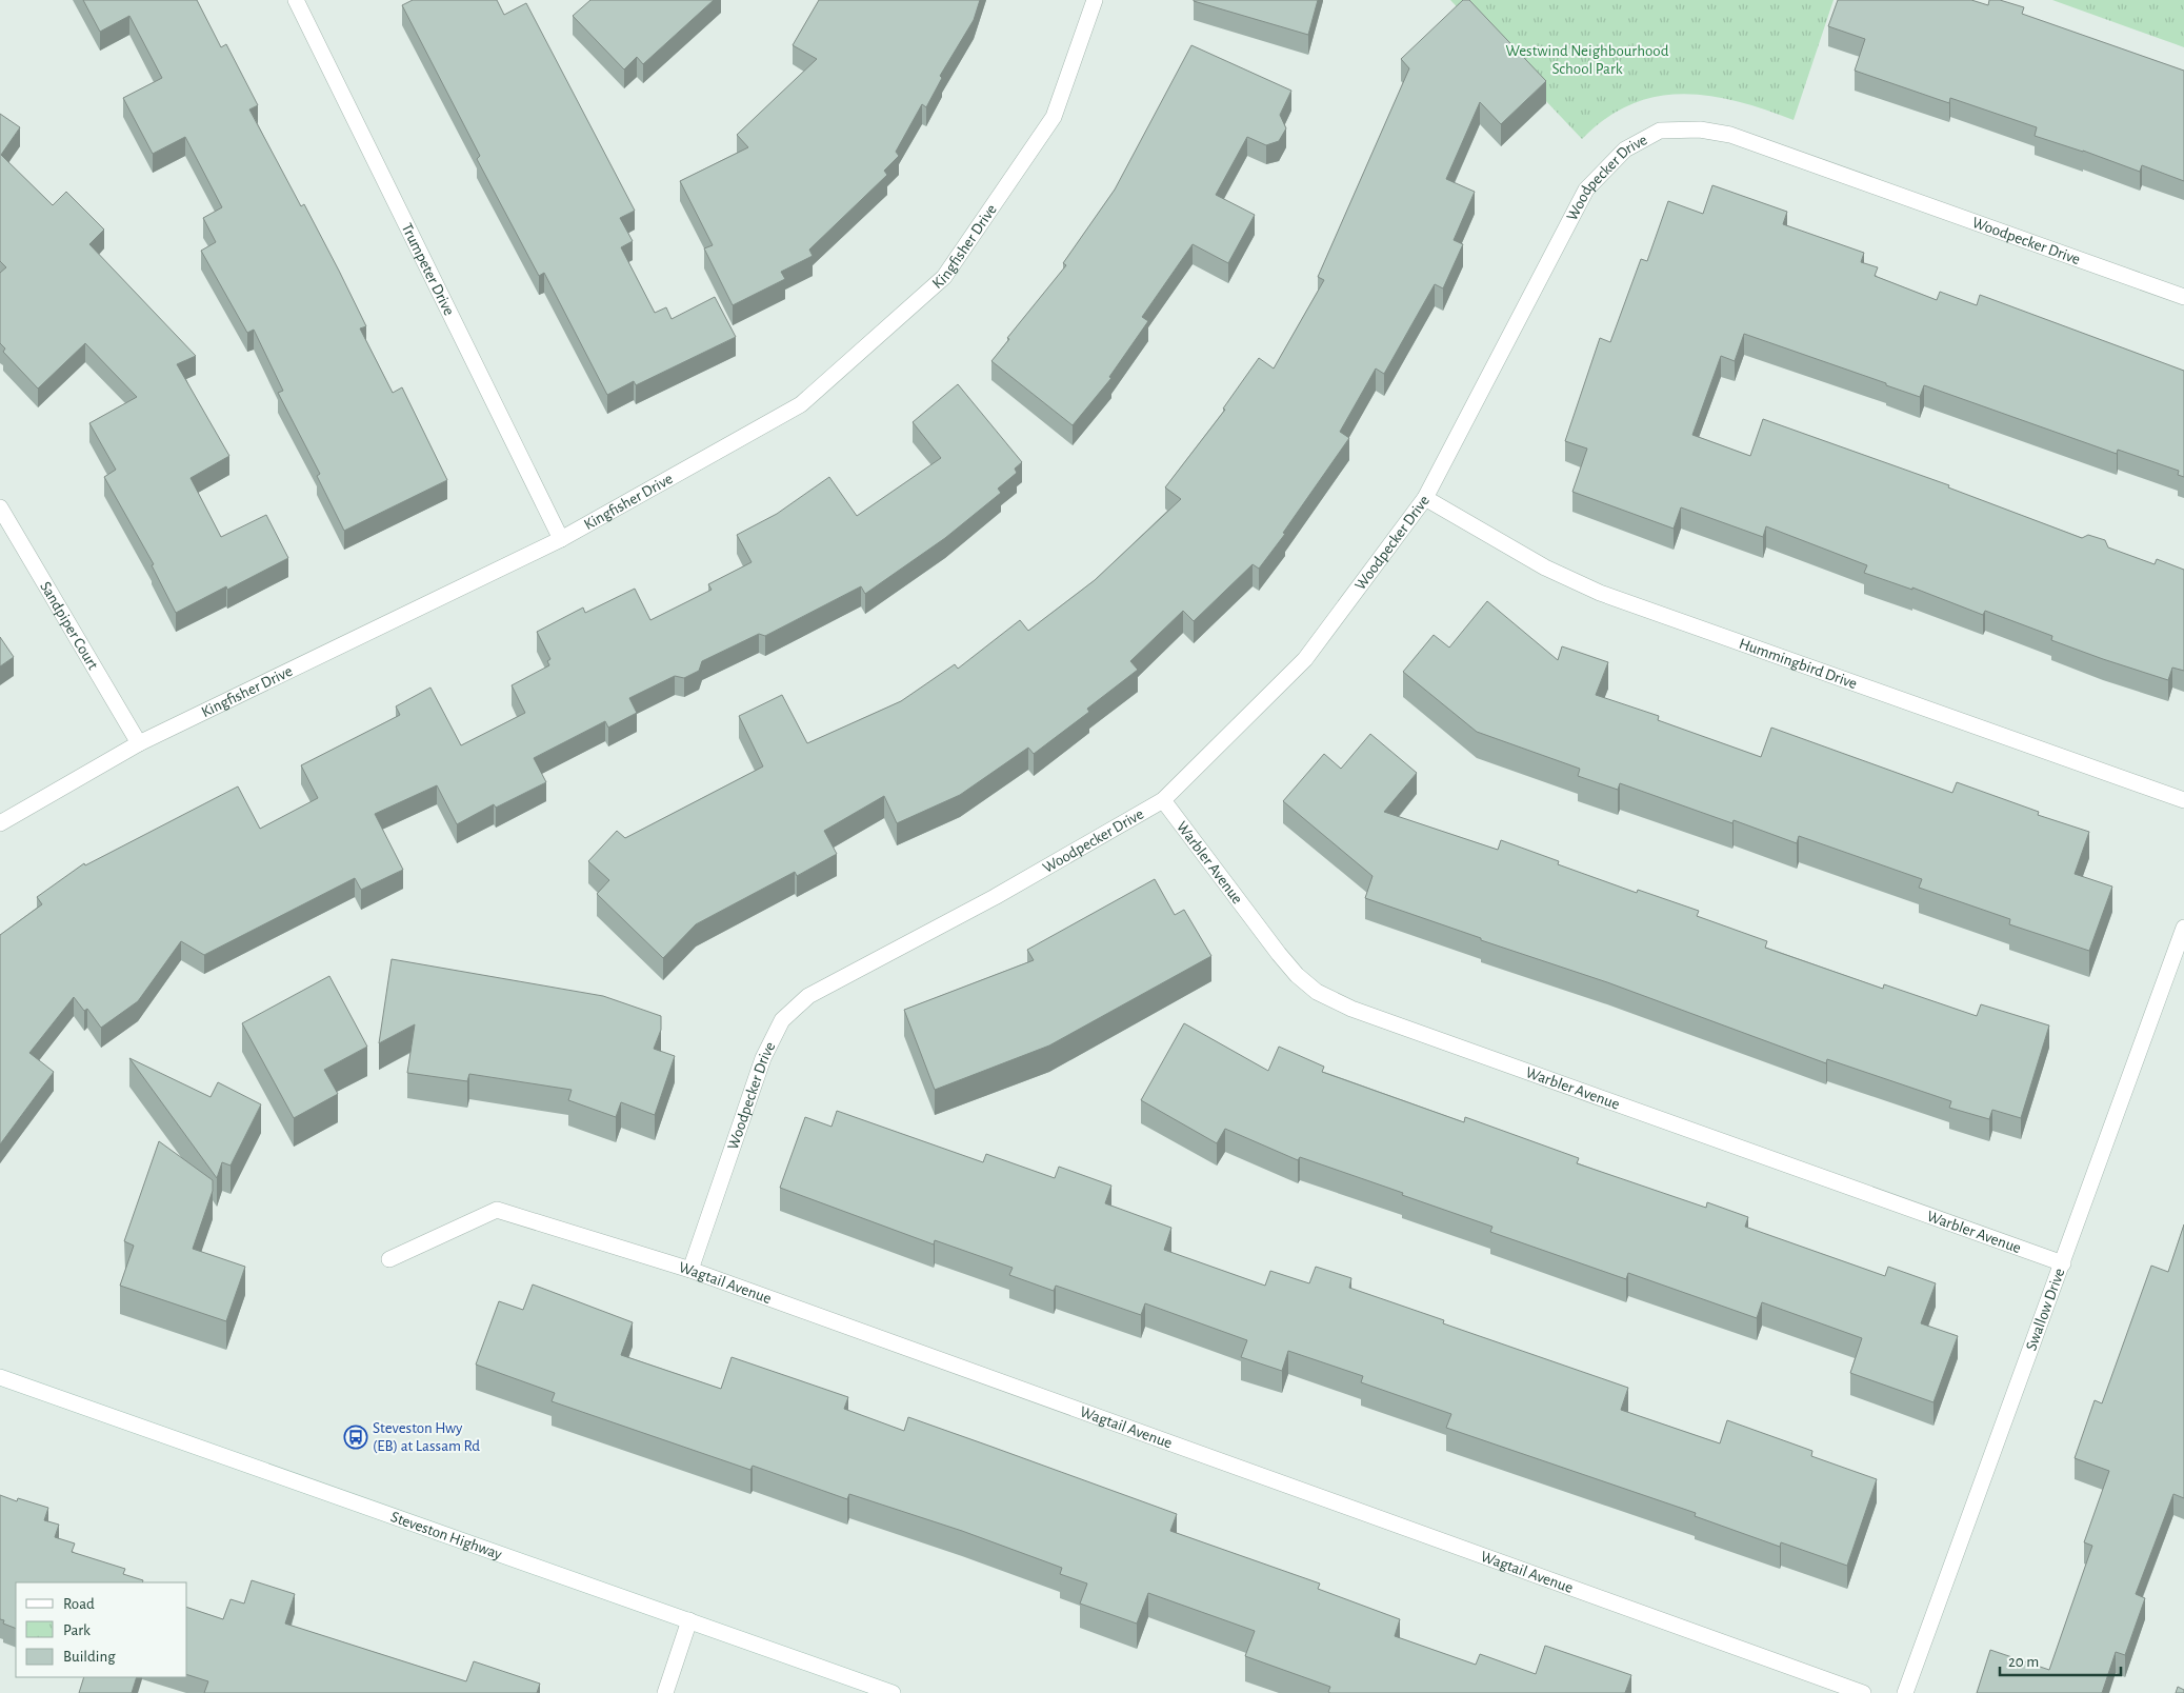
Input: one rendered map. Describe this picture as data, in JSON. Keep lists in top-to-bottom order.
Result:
{
  "streets": {
    "street": [
      "Woodpecker Drive",
      "Kingfisher Drive",
      "Trumpeter Drive",
      "Sandpiper Court",
      "Hummingbird Drive",
      "Warbler Avenue",
      "Wagtail Avenue",
      "Swallow Drive",
      "Steveston Highway"
    ]
  },
  "crossings": [
    ["Woodpecker Drive", "Hummingbird Drive"],
    ["Woodpecker Drive", "Warbler Avenue"],
    ["Woodpecker Drive", "Wagtail Avenue"],
    ["Kingfisher Drive", "Trumpeter Drive"],
    ["Kingfisher Drive", "Sandpiper Court"],
    ["Warbler Avenue", "Swallow Drive"]
  ],
  "parks": ["Westwind Neighbourhood School Park"],
  "places": {
    "bus stop": ["Steveston Hwy (EB) at Lassam Rd"]
  },
  "legend": ["Road", "Park", "Building"],
  "scale_bar": "20 m"
}
